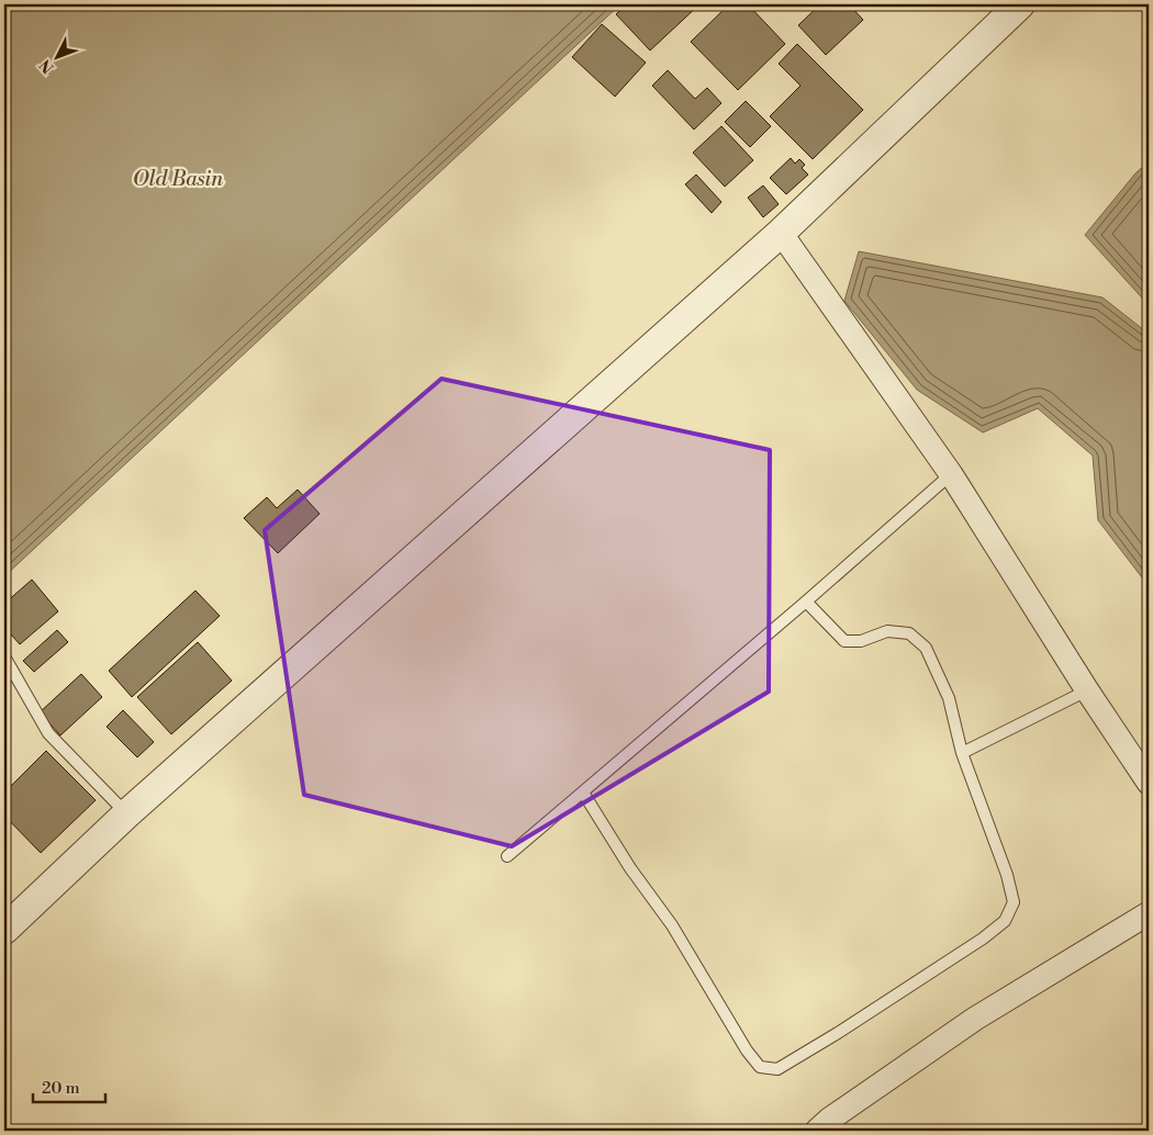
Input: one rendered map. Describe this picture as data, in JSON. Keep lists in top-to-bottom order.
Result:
{
  "water": ["Old Basin"],
  "scale_bar": "20 m",
  "north": "bottom left"
}
